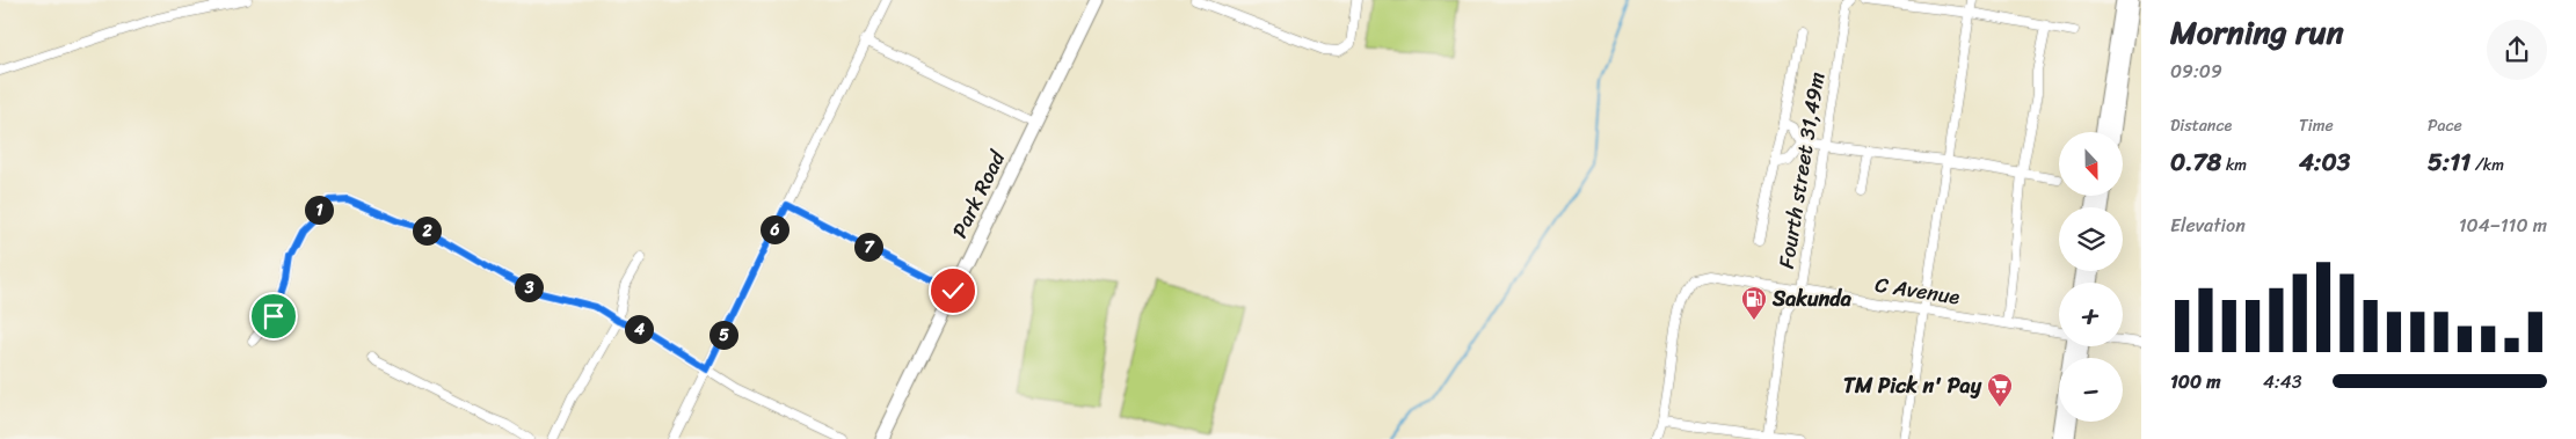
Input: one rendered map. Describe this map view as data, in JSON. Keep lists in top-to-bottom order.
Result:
{
  "streets": {
    "highway": ["Park Road"],
    "street": ["Fourth street 31,49m", "C Avenue"]
  },
  "crossings": [
    ["Fourth street 31,49m", "C Avenue"]
  ],
  "places": {
    "fuel station": ["Sakunda"],
    "supermarket": ["TM Pick n' Pay"]
  },
  "north": "bottom",
  "page": {
    "heading": ["Morning run", "09:09"],
    "stats": [
      ["Distance", "0.78 km"],
      ["Time", "4:03"],
      ["Pace", "5:11 /km"]
    ],
    "map_buttons": ["+", "−"],
    "pins": [
      "1",
      "6",
      "2",
      "7",
      "3",
      "4",
      "5"
    ],
    "chart": ["Elevation", "104–110 m"],
    "list": [
      {
        "name": "100 m",
        "note": "4:43"
      }
    ]
  }
}
